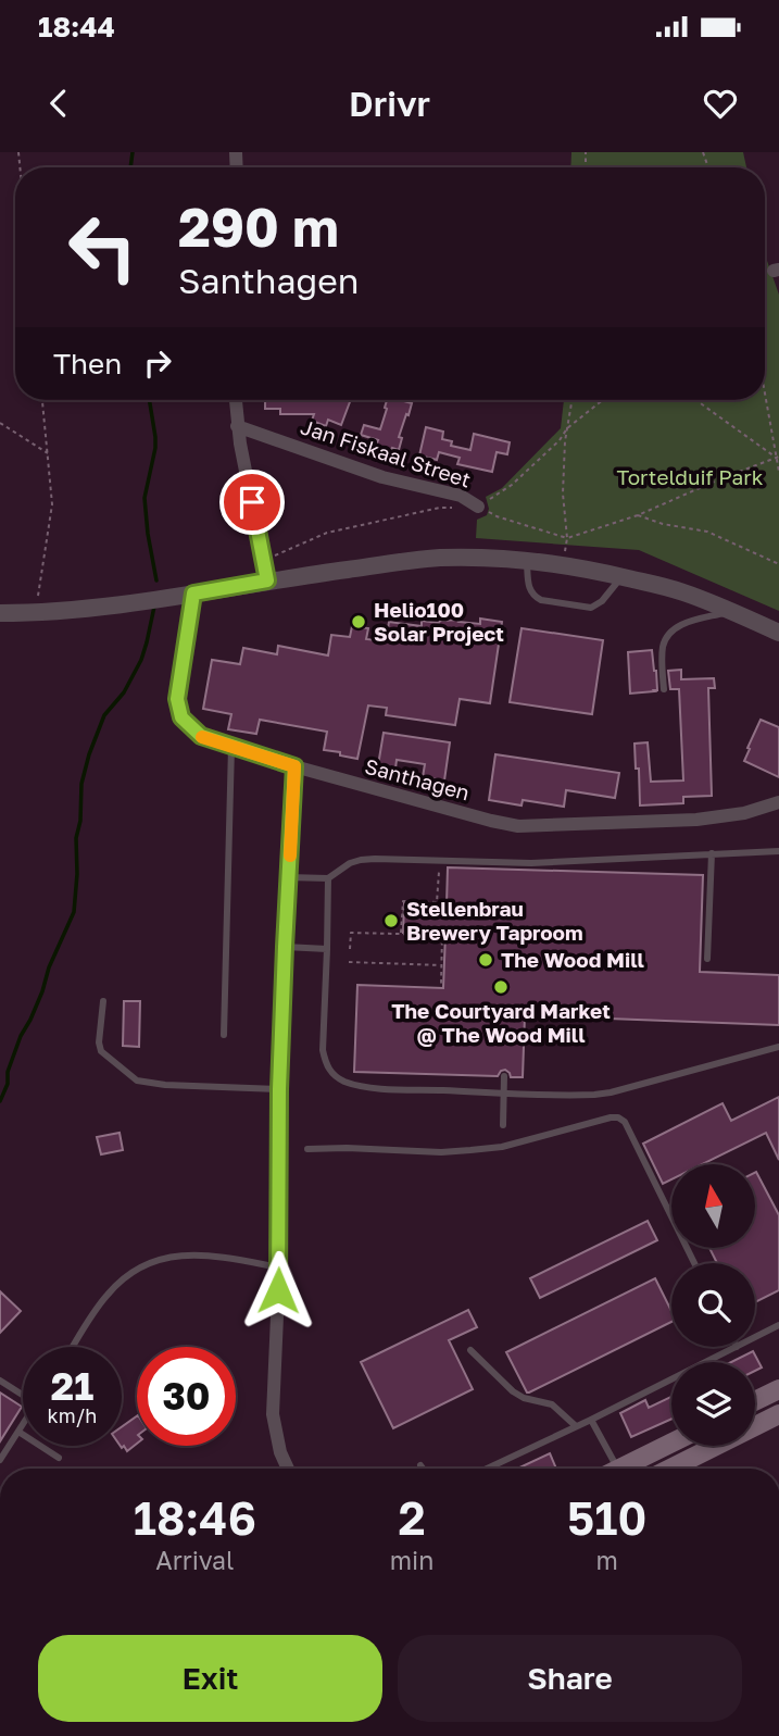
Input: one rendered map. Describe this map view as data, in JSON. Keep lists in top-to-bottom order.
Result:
{
  "streets": {
    "street": ["Jan Fiskaal Street", "Santhagen"]
  },
  "parks": ["Tortelduif Park"],
  "places": [
    "Helio100 Solar Project",
    "Stellenbrau Brewery Taproom",
    "The Wood Mill",
    "The Courtyard Market @ The Wood Mill"
  ],
  "north": "top",
  "page": {
    "status": "18:44",
    "header": "Drivr",
    "turn": ["290 m", "Santhagen"],
    "then": "Then",
    "speed": "21 km/h",
    "limit": "30",
    "eta": [
      "18:46",
      "Arrival",
      "2",
      "min",
      "510",
      "m"
    ],
    "buttons": ["Exit", "Share"]
  }
}
